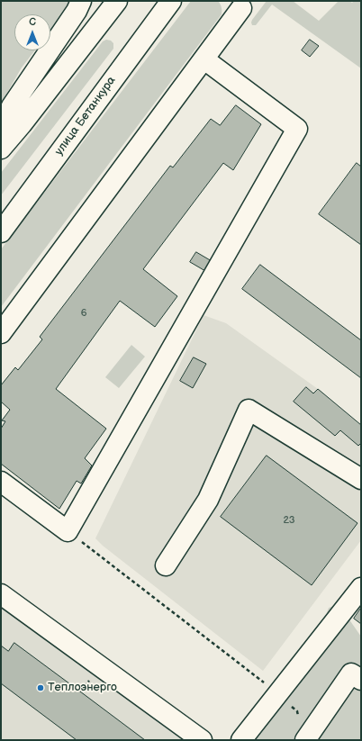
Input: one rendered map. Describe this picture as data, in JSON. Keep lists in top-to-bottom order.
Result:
{
  "streets": {
    "main road": ["улица Бетанкура"]
  },
  "places": ["Теплоэнерго"],
  "house_numbers": ["6", "23"],
  "north": "top"
}
